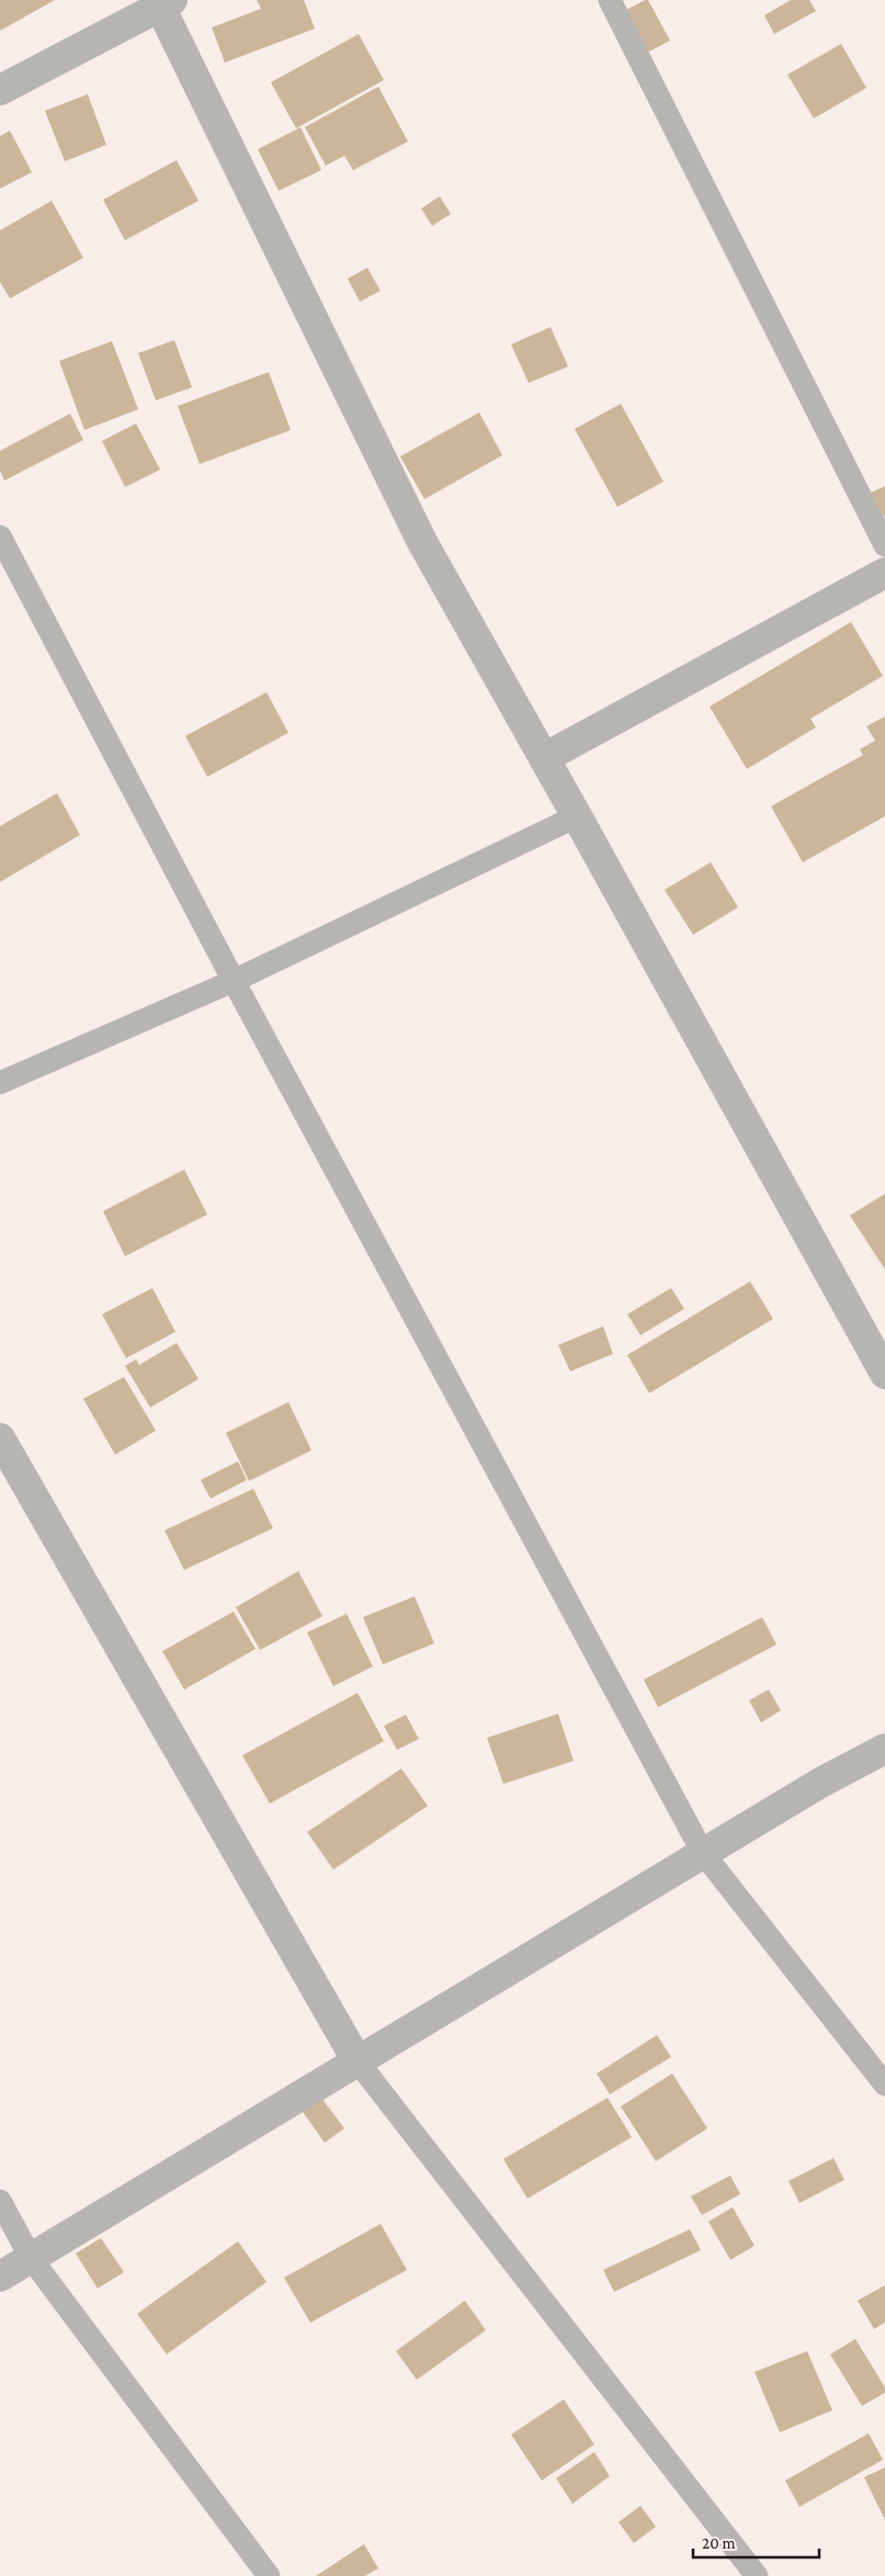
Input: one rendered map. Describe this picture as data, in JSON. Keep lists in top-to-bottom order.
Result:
{
  "scale_bar": "20 m"
}
